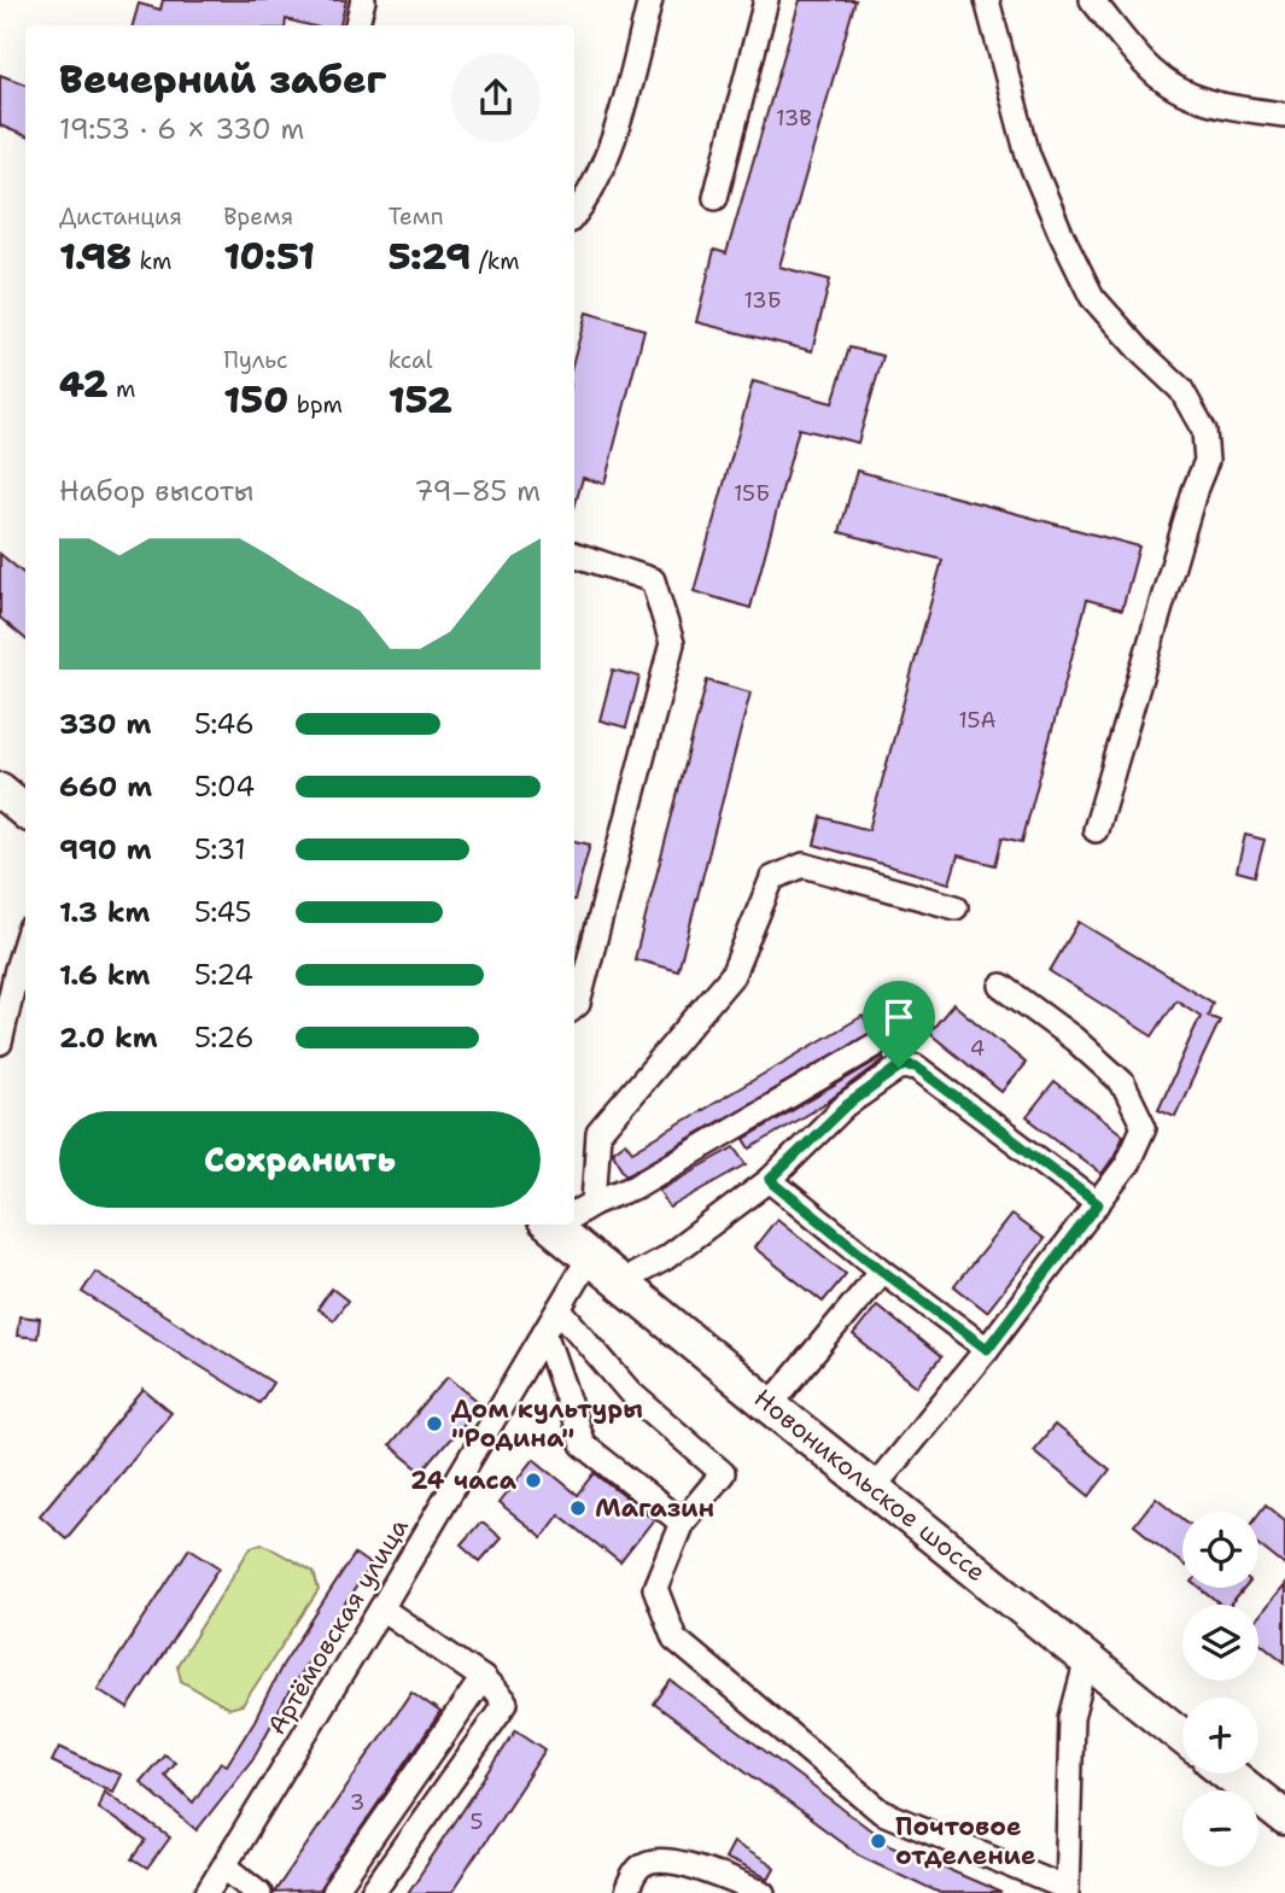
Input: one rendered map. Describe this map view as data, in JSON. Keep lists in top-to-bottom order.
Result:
{
  "streets": {
    "highway": ["Новоникольское шоссе"],
    "street": ["Артёмовская улица"]
  },
  "crossings": [
    ["Новоникольское шоссе", "Артёмовская улица"]
  ],
  "places": [
    "Дом культуры \"Родина\"",
    "24 часа",
    "Магазин",
    "Почтовое отделение"
  ],
  "house_numbers": [
    "13В",
    "13Б",
    "15Б",
    "15А",
    "4",
    "3",
    "5"
  ],
  "page": {
    "heading": ["Вечерний забег", "19:53 · 6 × 330 m"],
    "stats": [
      ["Дистанция", "1.98 km"],
      ["Время", "10:51"],
      ["Темп", "5:29 /km"],
      ["42 m"],
      ["Пульс", "150 bpm"],
      ["kcal", "152"]
    ],
    "chart": ["Набор высоты", "79–85 m"],
    "list": [
      {
        "name": "330 m",
        "note": "5:46"
      },
      {
        "name": "660 m",
        "note": "5:04"
      },
      {
        "name": "990 m",
        "note": "5:31"
      },
      {
        "name": "1.3 km",
        "note": "5:45"
      },
      {
        "name": "1.6 km",
        "note": "5:24"
      },
      {
        "name": "2.0 km",
        "note": "5:26"
      }
    ],
    "buttons": "Сохранить",
    "map_buttons": ["+", "−"]
  }
}
